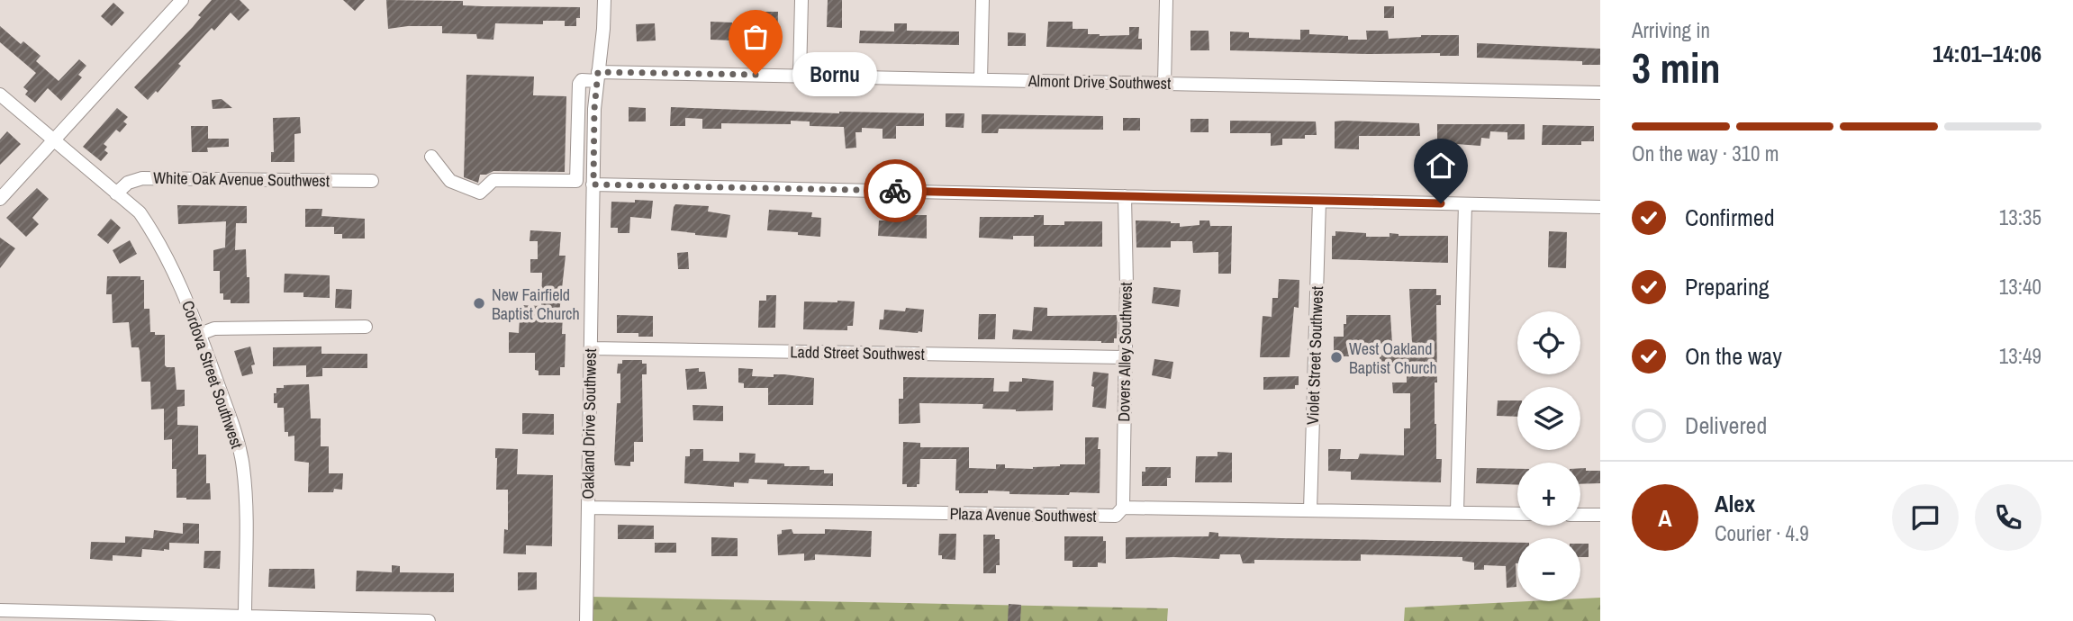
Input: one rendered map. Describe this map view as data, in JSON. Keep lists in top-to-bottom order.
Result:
{
  "streets": {
    "street": [
      "Almont Drive Southwest",
      "White Oak Avenue Southwest",
      "Dovers Alley Southwest",
      "Ladd Street Southwest",
      "Violet Street Southwest",
      "Cordova Street Southwest",
      "Oakland Drive Southwest",
      "Plaza Avenue Southwest"
    ]
  },
  "crossings": [
    ["Almont Drive Southwest", "Oakland Drive Southwest"],
    ["White Oak Avenue Southwest", "Cordova Street Southwest"],
    ["Dovers Alley Southwest", "Ladd Street Southwest"],
    ["Dovers Alley Southwest", "Plaza Avenue Southwest"],
    ["Ladd Street Southwest", "Oakland Drive Southwest"],
    ["Violet Street Southwest", "Plaza Avenue Southwest"],
    ["Oakland Drive Southwest", "Plaza Avenue Southwest"]
  ],
  "places": ["Bornu", "New Fairfield Baptist Church", "West Oakland Baptist Church"],
  "page": {
    "heading": ["3 min", "Arriving in", "14:01–14:06"],
    "panel": ["Alex", "Courier · 4.9"],
    "bubble": "Bornu",
    "bar": "On the way · 310 m",
    "list": [
      ["Confirmed", "13:35"],
      ["Preparing", "13:40"],
      ["On the way", "13:49"],
      "Delivered"
    ],
    "map_buttons": ["+", "−"],
    "round": "A"
  }
}
